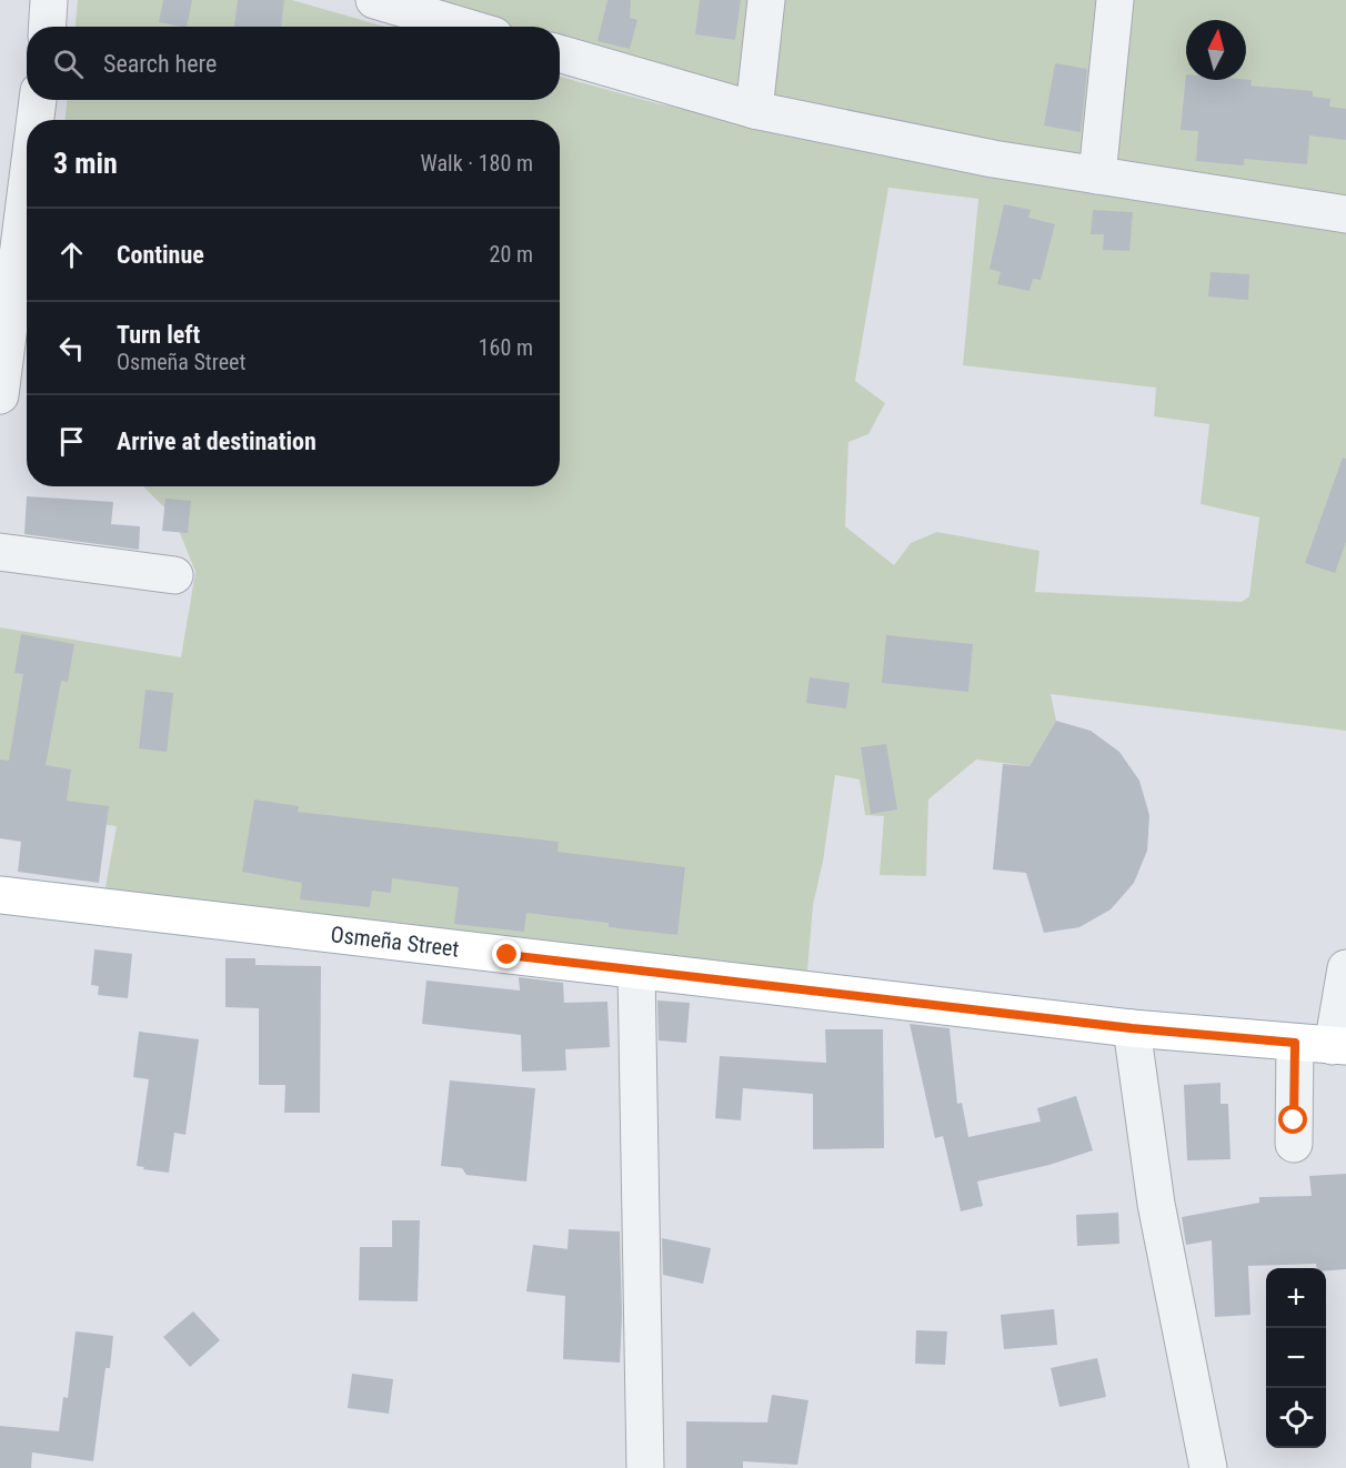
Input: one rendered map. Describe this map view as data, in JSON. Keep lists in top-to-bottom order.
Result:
{
  "streets": {
    "main road": ["Osmeña Street"]
  },
  "north": "top",
  "page": {
    "search": "Search here",
    "heading": ["3 min", "Walk · 180 m"],
    "list": [
      ["Continue", "20 m"],
      ["Turn left", "Osmeña Street", "160 m"],
      "Arrive at destination"
    ],
    "map_buttons": ["+", "−"]
  }
}
